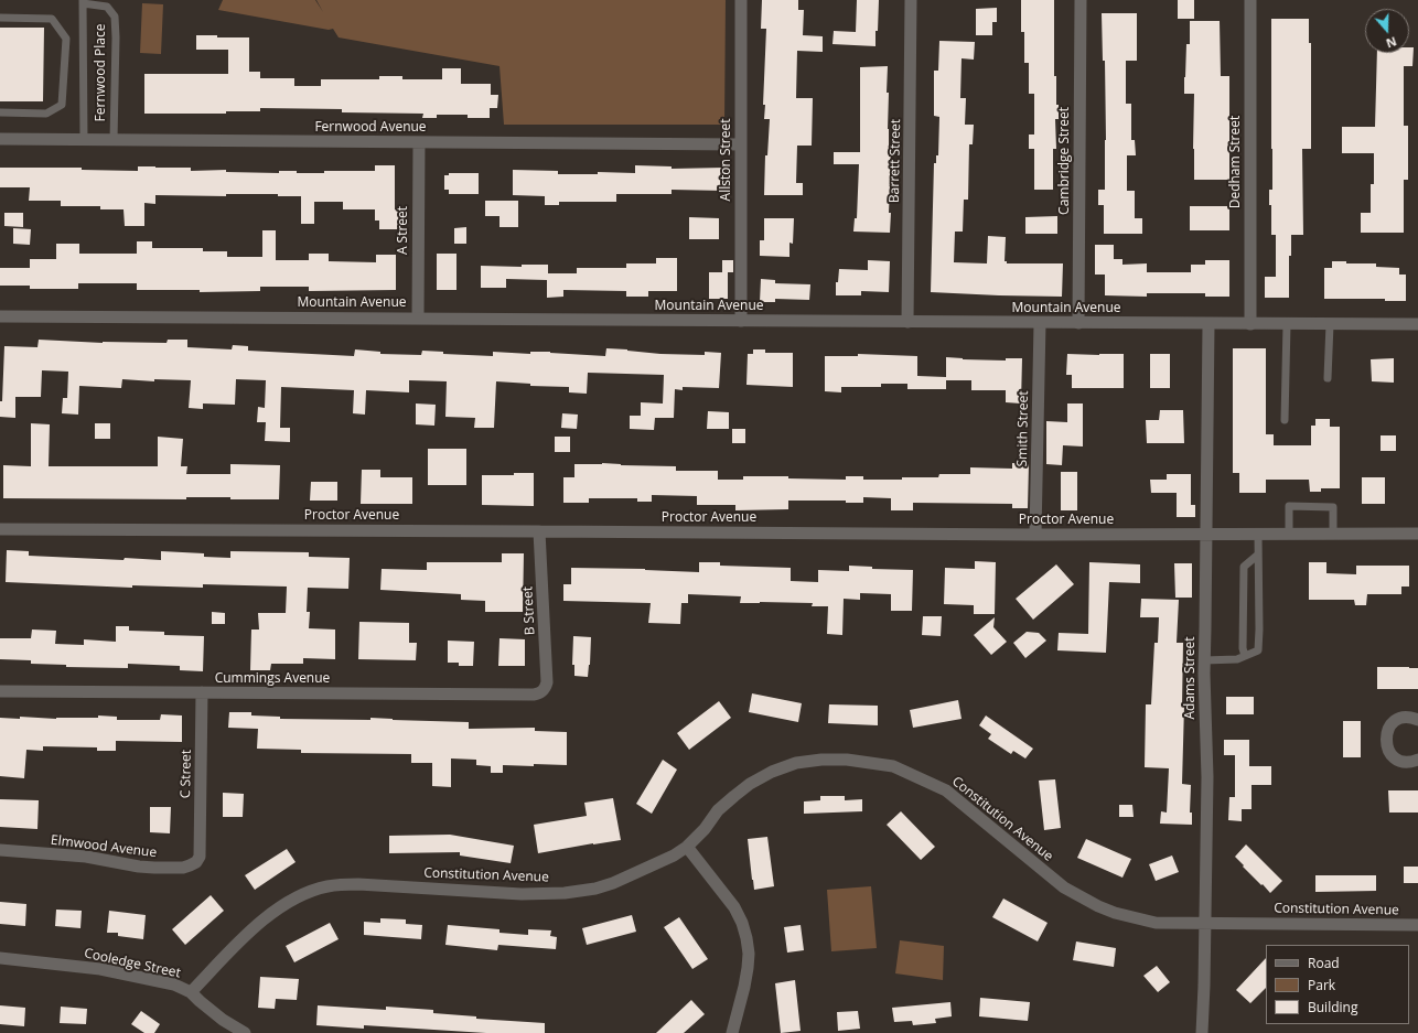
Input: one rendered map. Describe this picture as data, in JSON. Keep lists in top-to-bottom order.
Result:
{
  "streets": {
    "street": [
      "Fernwood Avenue",
      "Allston Street",
      "Barrett Street",
      "Cambridge Street",
      "Dedham Street",
      "A Street",
      "Mountain Avenue",
      "Smith Street",
      "Proctor Avenue",
      "B Street",
      "Adams Street",
      "Cummings Avenue",
      "C Street",
      "Constitution Avenue",
      "Elmwood Avenue",
      "Cooledge Street"
    ],
    "lane": ["Fernwood Place"]
  },
  "crossings": [
    ["Fernwood Place", "Fernwood Avenue"],
    ["Fernwood Avenue", "Allston Street"],
    ["Fernwood Avenue", "A Street"],
    ["Allston Street", "Mountain Avenue"],
    ["Barrett Street", "Mountain Avenue"],
    ["Cambridge Street", "Mountain Avenue"],
    ["Dedham Street", "Mountain Avenue"],
    ["A Street", "Mountain Avenue"],
    ["Mountain Avenue", "Smith Street"],
    ["Mountain Avenue", "Adams Street"],
    ["Smith Street", "Proctor Avenue"],
    ["Proctor Avenue", "B Street"],
    ["Proctor Avenue", "Adams Street"],
    ["B Street", "Cummings Avenue"],
    ["Adams Street", "Constitution Avenue"],
    ["Cummings Avenue", "C Street"],
    ["C Street", "Elmwood Avenue"],
    ["Constitution Avenue", "Cooledge Street"]
  ],
  "legend": ["Road", "Park", "Building"],
  "north": "bottom"
}
